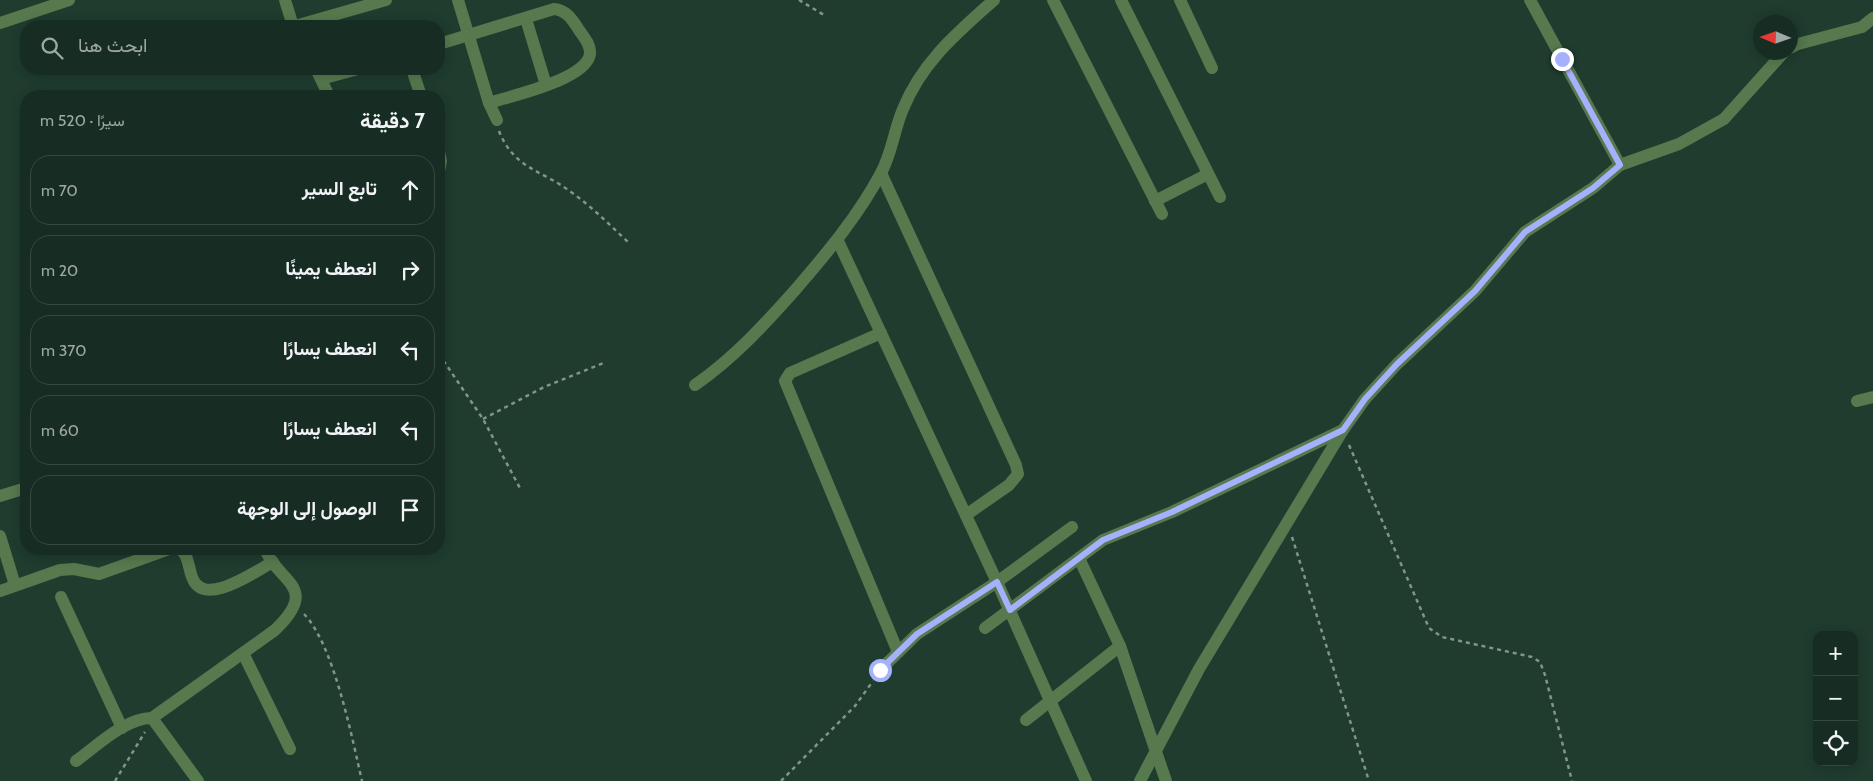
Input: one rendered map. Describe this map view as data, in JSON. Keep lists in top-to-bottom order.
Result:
{
  "north": "left",
  "page": {
    "search": "ابحث هنا",
    "heading": ["7 دقيقة", "سيرًا · 520 m"],
    "list": [
      ["تابع السير", "70 m"],
      ["انعطف يمينًا", "20 m"],
      ["انعطف يسارًا", "370 m"],
      ["انعطف يسارًا", "60 m"],
      "الوصول إلى الوجهة"
    ],
    "map_buttons": ["+", "−"]
  }
}
